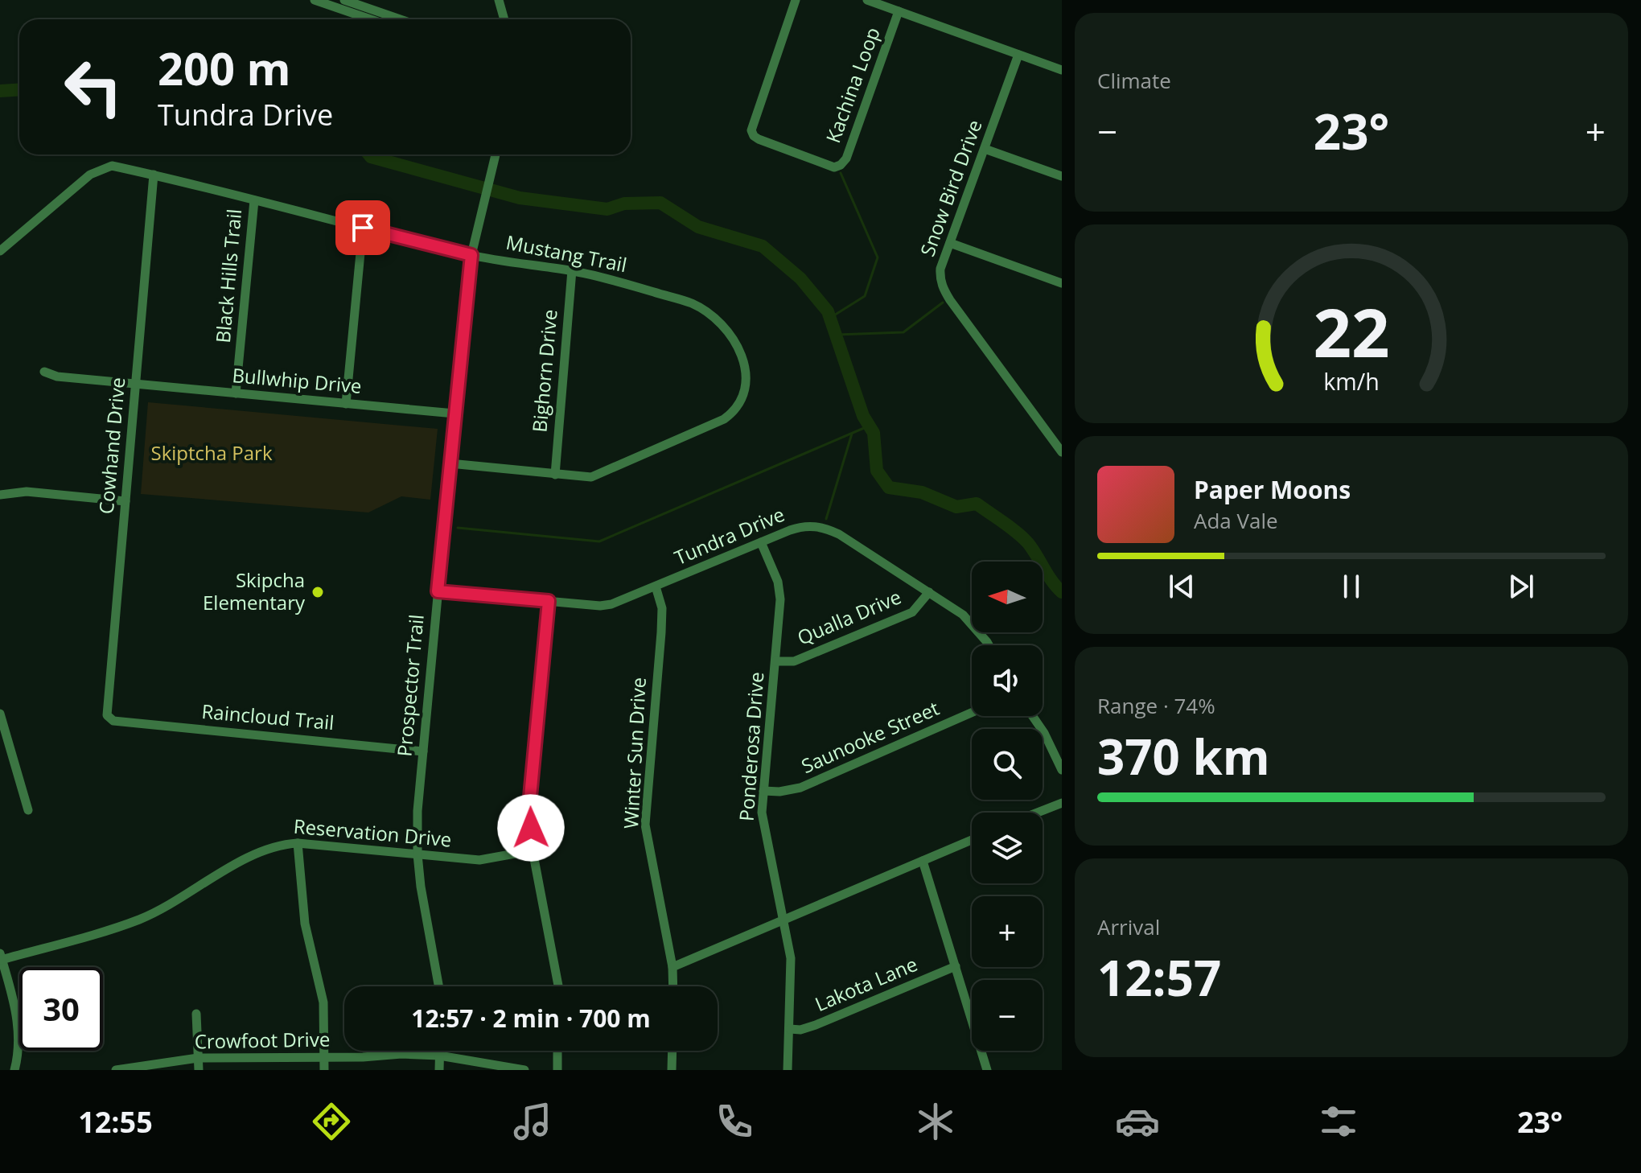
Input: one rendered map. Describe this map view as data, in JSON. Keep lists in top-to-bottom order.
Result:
{
  "streets": {
    "street": [
      "Kachina Loop",
      "Snow Bird Drive",
      "Mustang Trail",
      "Black Hills Trail",
      "Bighorn Drive",
      "Bullwhip Drive",
      "Cowhand Drive",
      "Tundra Drive",
      "Qualla Drive",
      "Prospector Trail",
      "Raincloud Trail",
      "Saunooke Street",
      "Ponderosa Drive",
      "Winter Sun Drive",
      "Reservation Drive",
      "Lakota Lane",
      "Crowfoot Drive"
    ]
  },
  "crossings": [
    ["Mustang Trail", "Black Hills Trail"],
    ["Mustang Trail", "Bighorn Drive"],
    ["Mustang Trail", "Cowhand Drive"],
    ["Mustang Trail", "Prospector Trail"],
    ["Black Hills Trail", "Bullwhip Drive"],
    ["Bullwhip Drive", "Cowhand Drive"],
    ["Bullwhip Drive", "Prospector Trail"],
    ["Cowhand Drive", "Raincloud Trail"],
    ["Tundra Drive", "Qualla Drive"],
    ["Tundra Drive", "Prospector Trail"],
    ["Tundra Drive", "Ponderosa Drive"],
    ["Tundra Drive", "Winter Sun Drive"],
    ["Qualla Drive", "Ponderosa Drive"],
    ["Prospector Trail", "Raincloud Trail"],
    ["Prospector Trail", "Reservation Drive"],
    ["Saunooke Street", "Ponderosa Drive"],
    ["Ponderosa Drive", "Lakota Lane"]
  ],
  "parks": ["Skiptcha Park"],
  "places": ["Skipcha Elementary"],
  "north": "left",
  "page": {
    "tile": [
      "Climate",
      ["Range · 74%", "370 km"],
      ["Arrival", "12:57"]
    ],
    "turn": ["200 m", "Tundra Drive"],
    "heat": ["−", "23°", "+"],
    "song": ["Paper Moons", "Ada Vale"],
    "map_buttons": ["+", "−"],
    "limit": "30",
    "trip": "12:57 · 2 min · 700 m",
    "tabs": ["12:55", "23°"],
    "gauge": ["22", "km/h"]
  }
}
